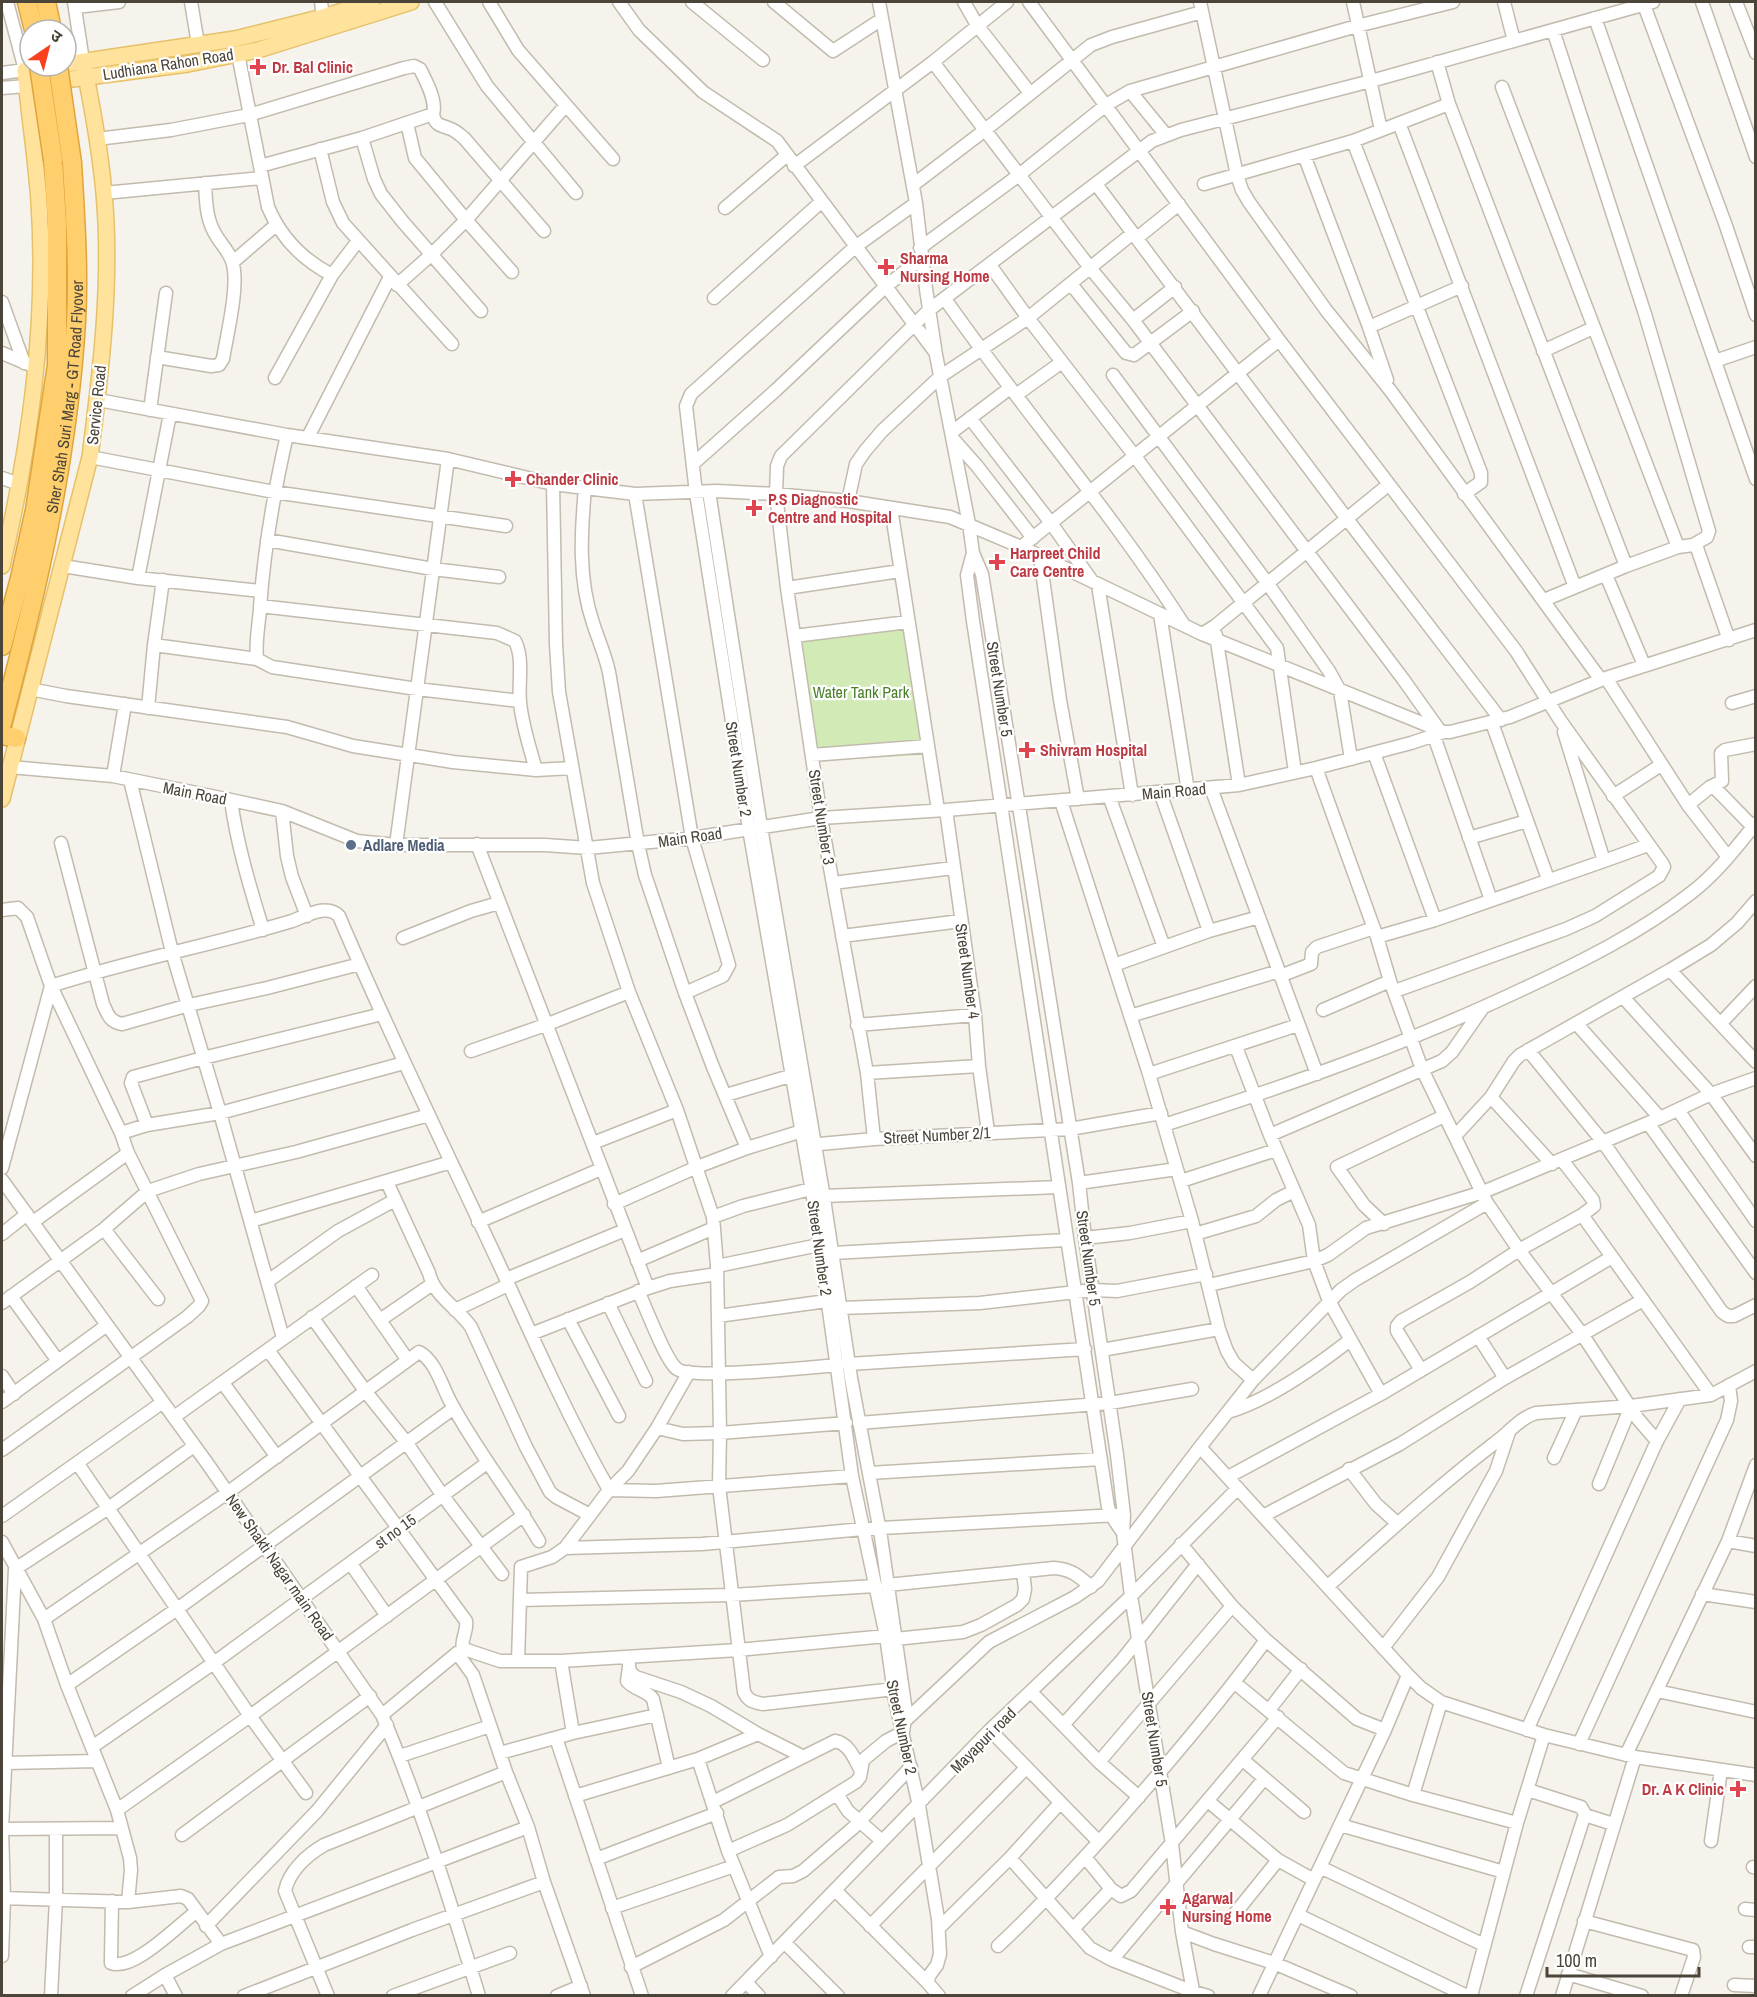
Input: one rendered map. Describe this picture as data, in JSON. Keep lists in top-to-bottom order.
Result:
{
  "streets": {
    "highway": ["Sher Shah Suri Marg - GT Road Flyover"],
    "main road": ["Ludhiana Rahon Road", "Service Road"],
    "street": [
      "Street Number 5",
      "Street Number 2",
      "Main Road",
      "Street Number 3",
      "Street Number 4",
      "Street Number 2/1",
      "st no 15",
      "New Shakti Nagar main Road",
      "Mayapuri road"
    ]
  },
  "crossings": [
    ["Ludhiana Rahon Road", "Service Road"],
    ["Service Road", "Main Road"],
    ["Street Number 5", "Street Number 2"],
    ["Street Number 5", "Main Road"],
    ["Street Number 5", "Street Number 3"],
    ["Street Number 5", "Street Number 2/1"],
    ["Street Number 5", "Mayapuri road"],
    ["Street Number 2", "Main Road"],
    ["Street Number 2", "Street Number 2/1"],
    ["Street Number 2", "Mayapuri road"],
    ["Main Road", "Street Number 3"],
    ["Main Road", "Street Number 4"],
    ["Street Number 3", "Street Number 2/1"],
    ["Street Number 4", "Street Number 2/1"],
    ["st no 15", "New Shakti Nagar main Road"]
  ],
  "parks": ["Water Tank Park"],
  "places": {
    "health": [
      "Dr. Bal Clinic",
      "Sharma Nursing Home",
      "Chander Clinic",
      "P.S Diagnostic Centre and Hospital",
      "Harpreet Child Care Centre",
      "Shivram Hospital",
      "Dr. A K Clinic",
      "Agarwal Nursing Home"
    ],
    "other": ["Adlare Media"]
  },
  "scale_bar": "100 m",
  "north": "top right"
}
